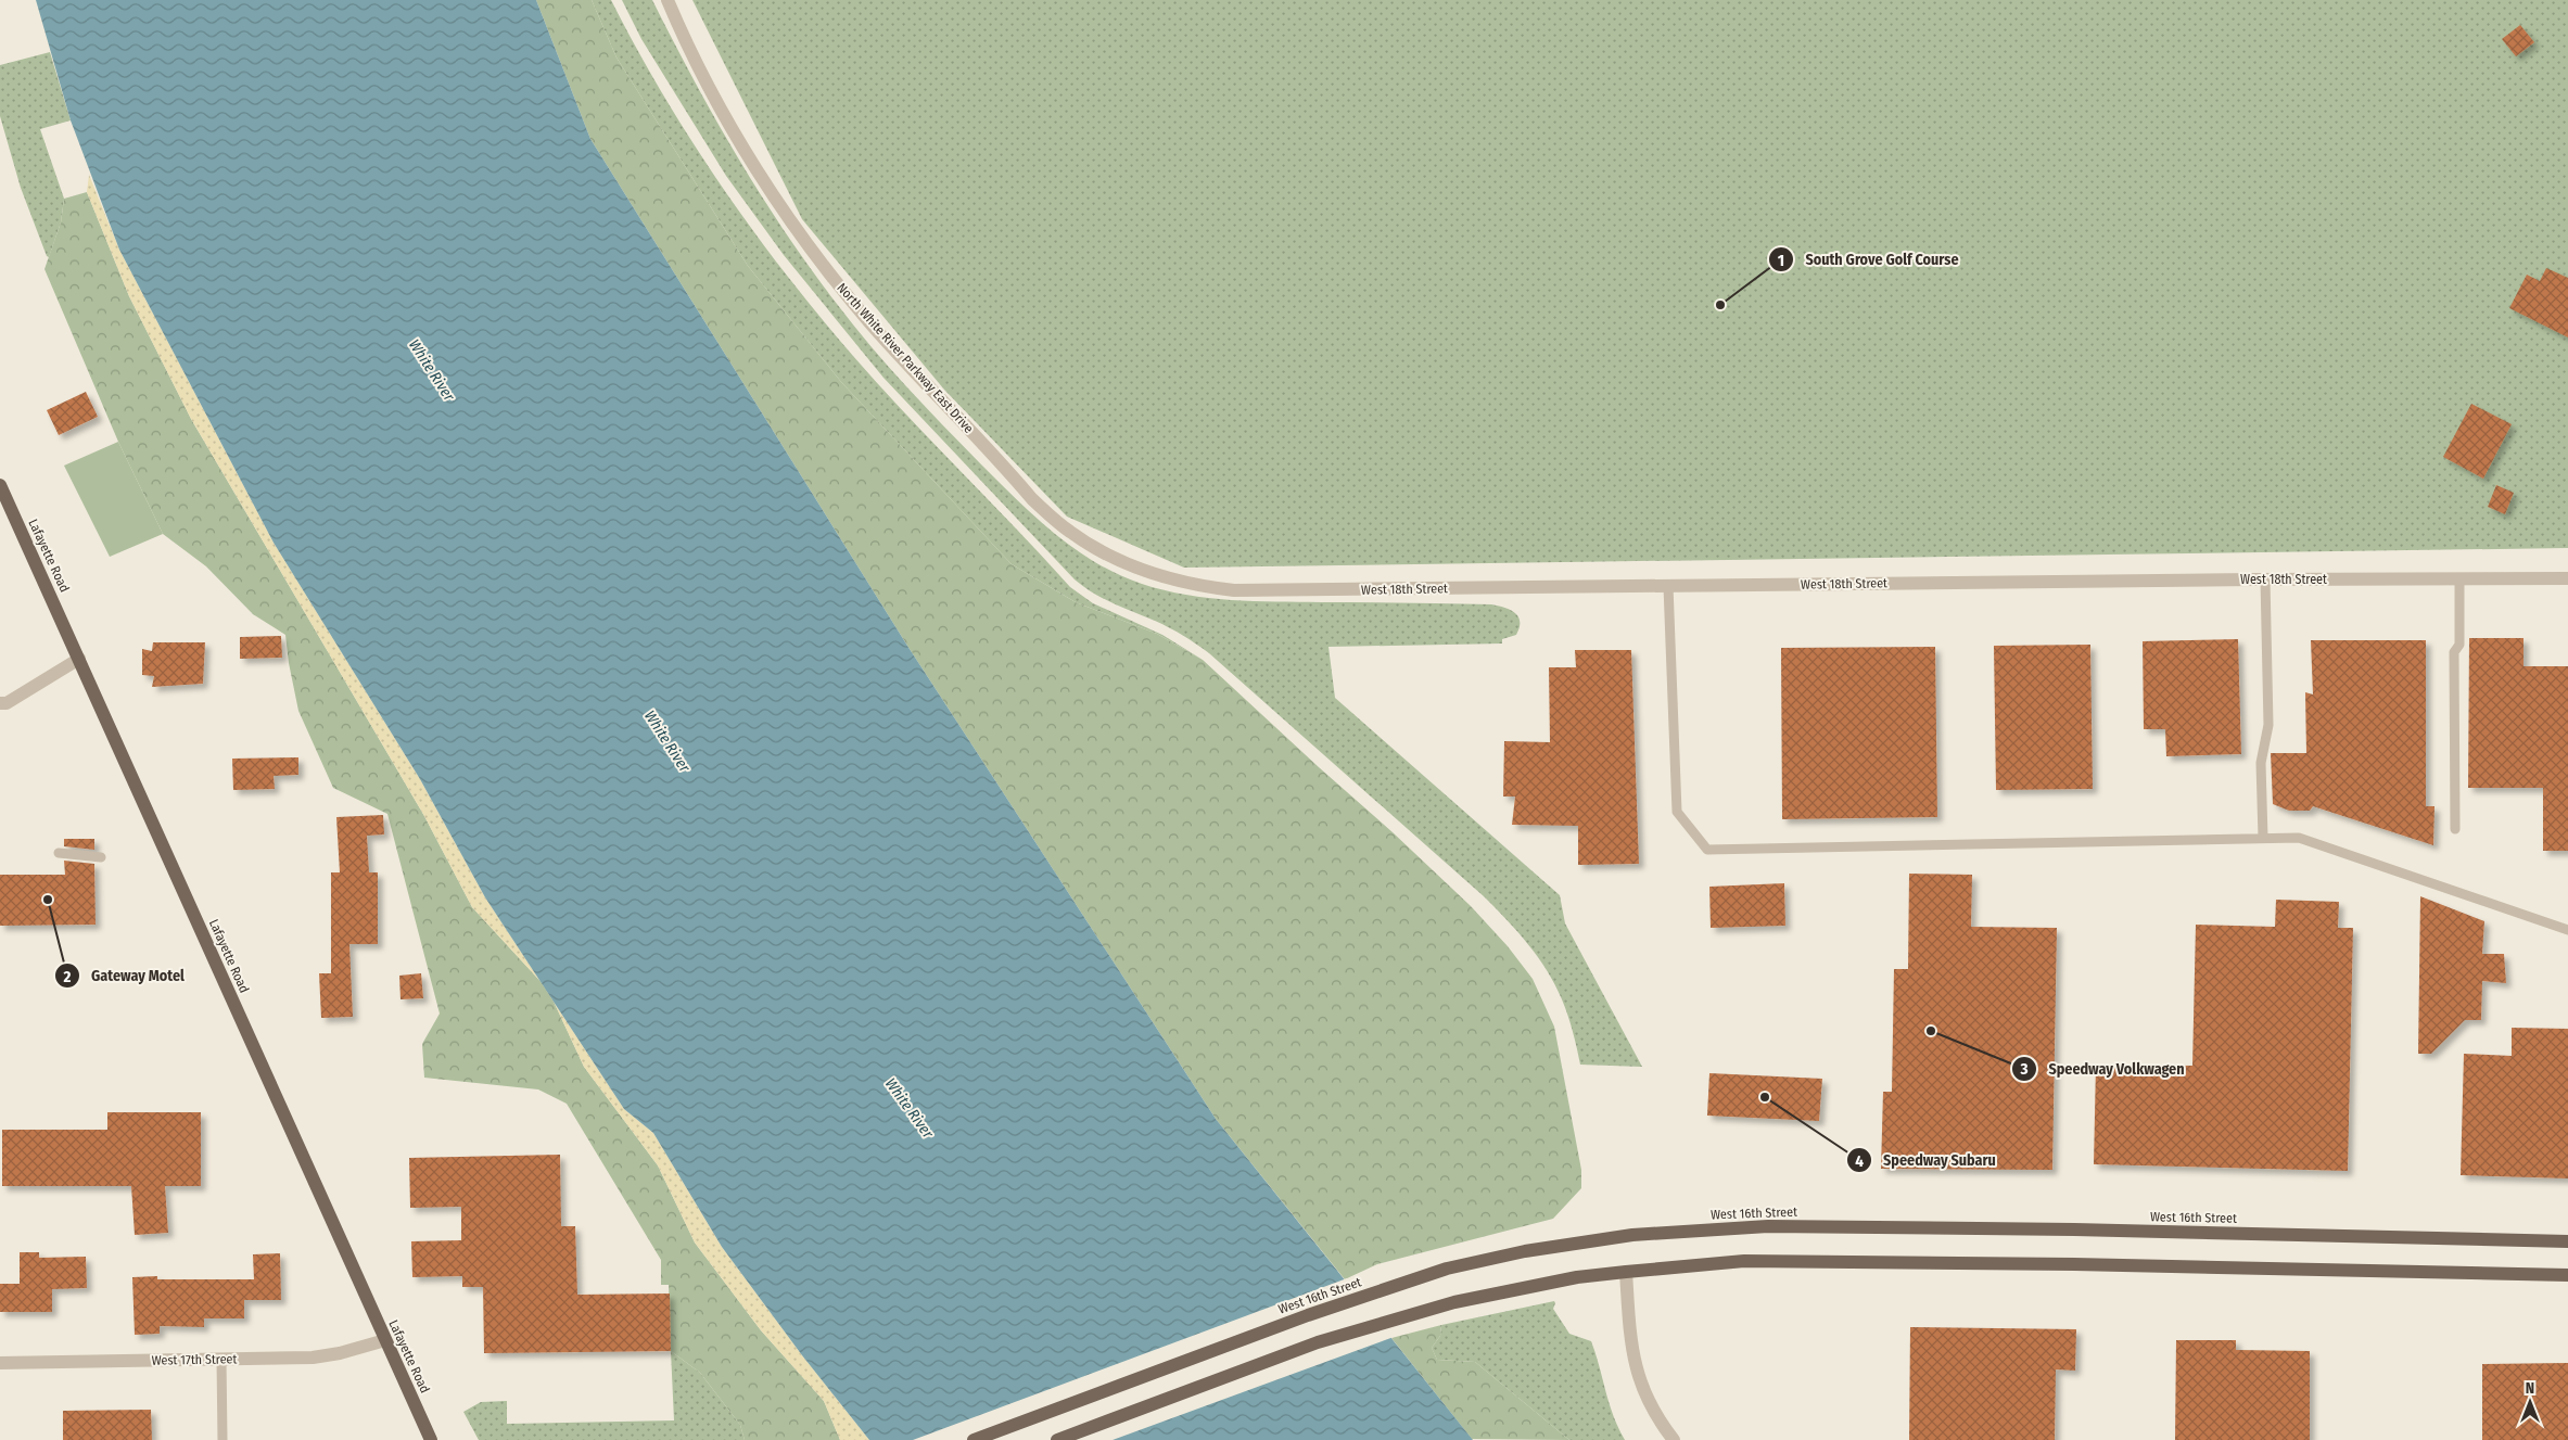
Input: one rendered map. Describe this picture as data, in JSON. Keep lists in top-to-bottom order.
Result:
{
  "streets": {
    "main road": ["Lafayette Road", "West 16th Street"],
    "street": ["North White River Parkway East Drive", "West 18th Street", "West 17th Street"]
  },
  "crossings": [
    ["North White River Parkway East Drive", "West 18th Street"],
    ["Lafayette Road", "West 17th Street"]
  ],
  "water": ["White River"],
  "places": [
    "South Grove Golf Course",
    "Gateway Motel",
    "Speedway Volkwagen",
    "Speedway Subaru"
  ],
  "north": "top"
}
